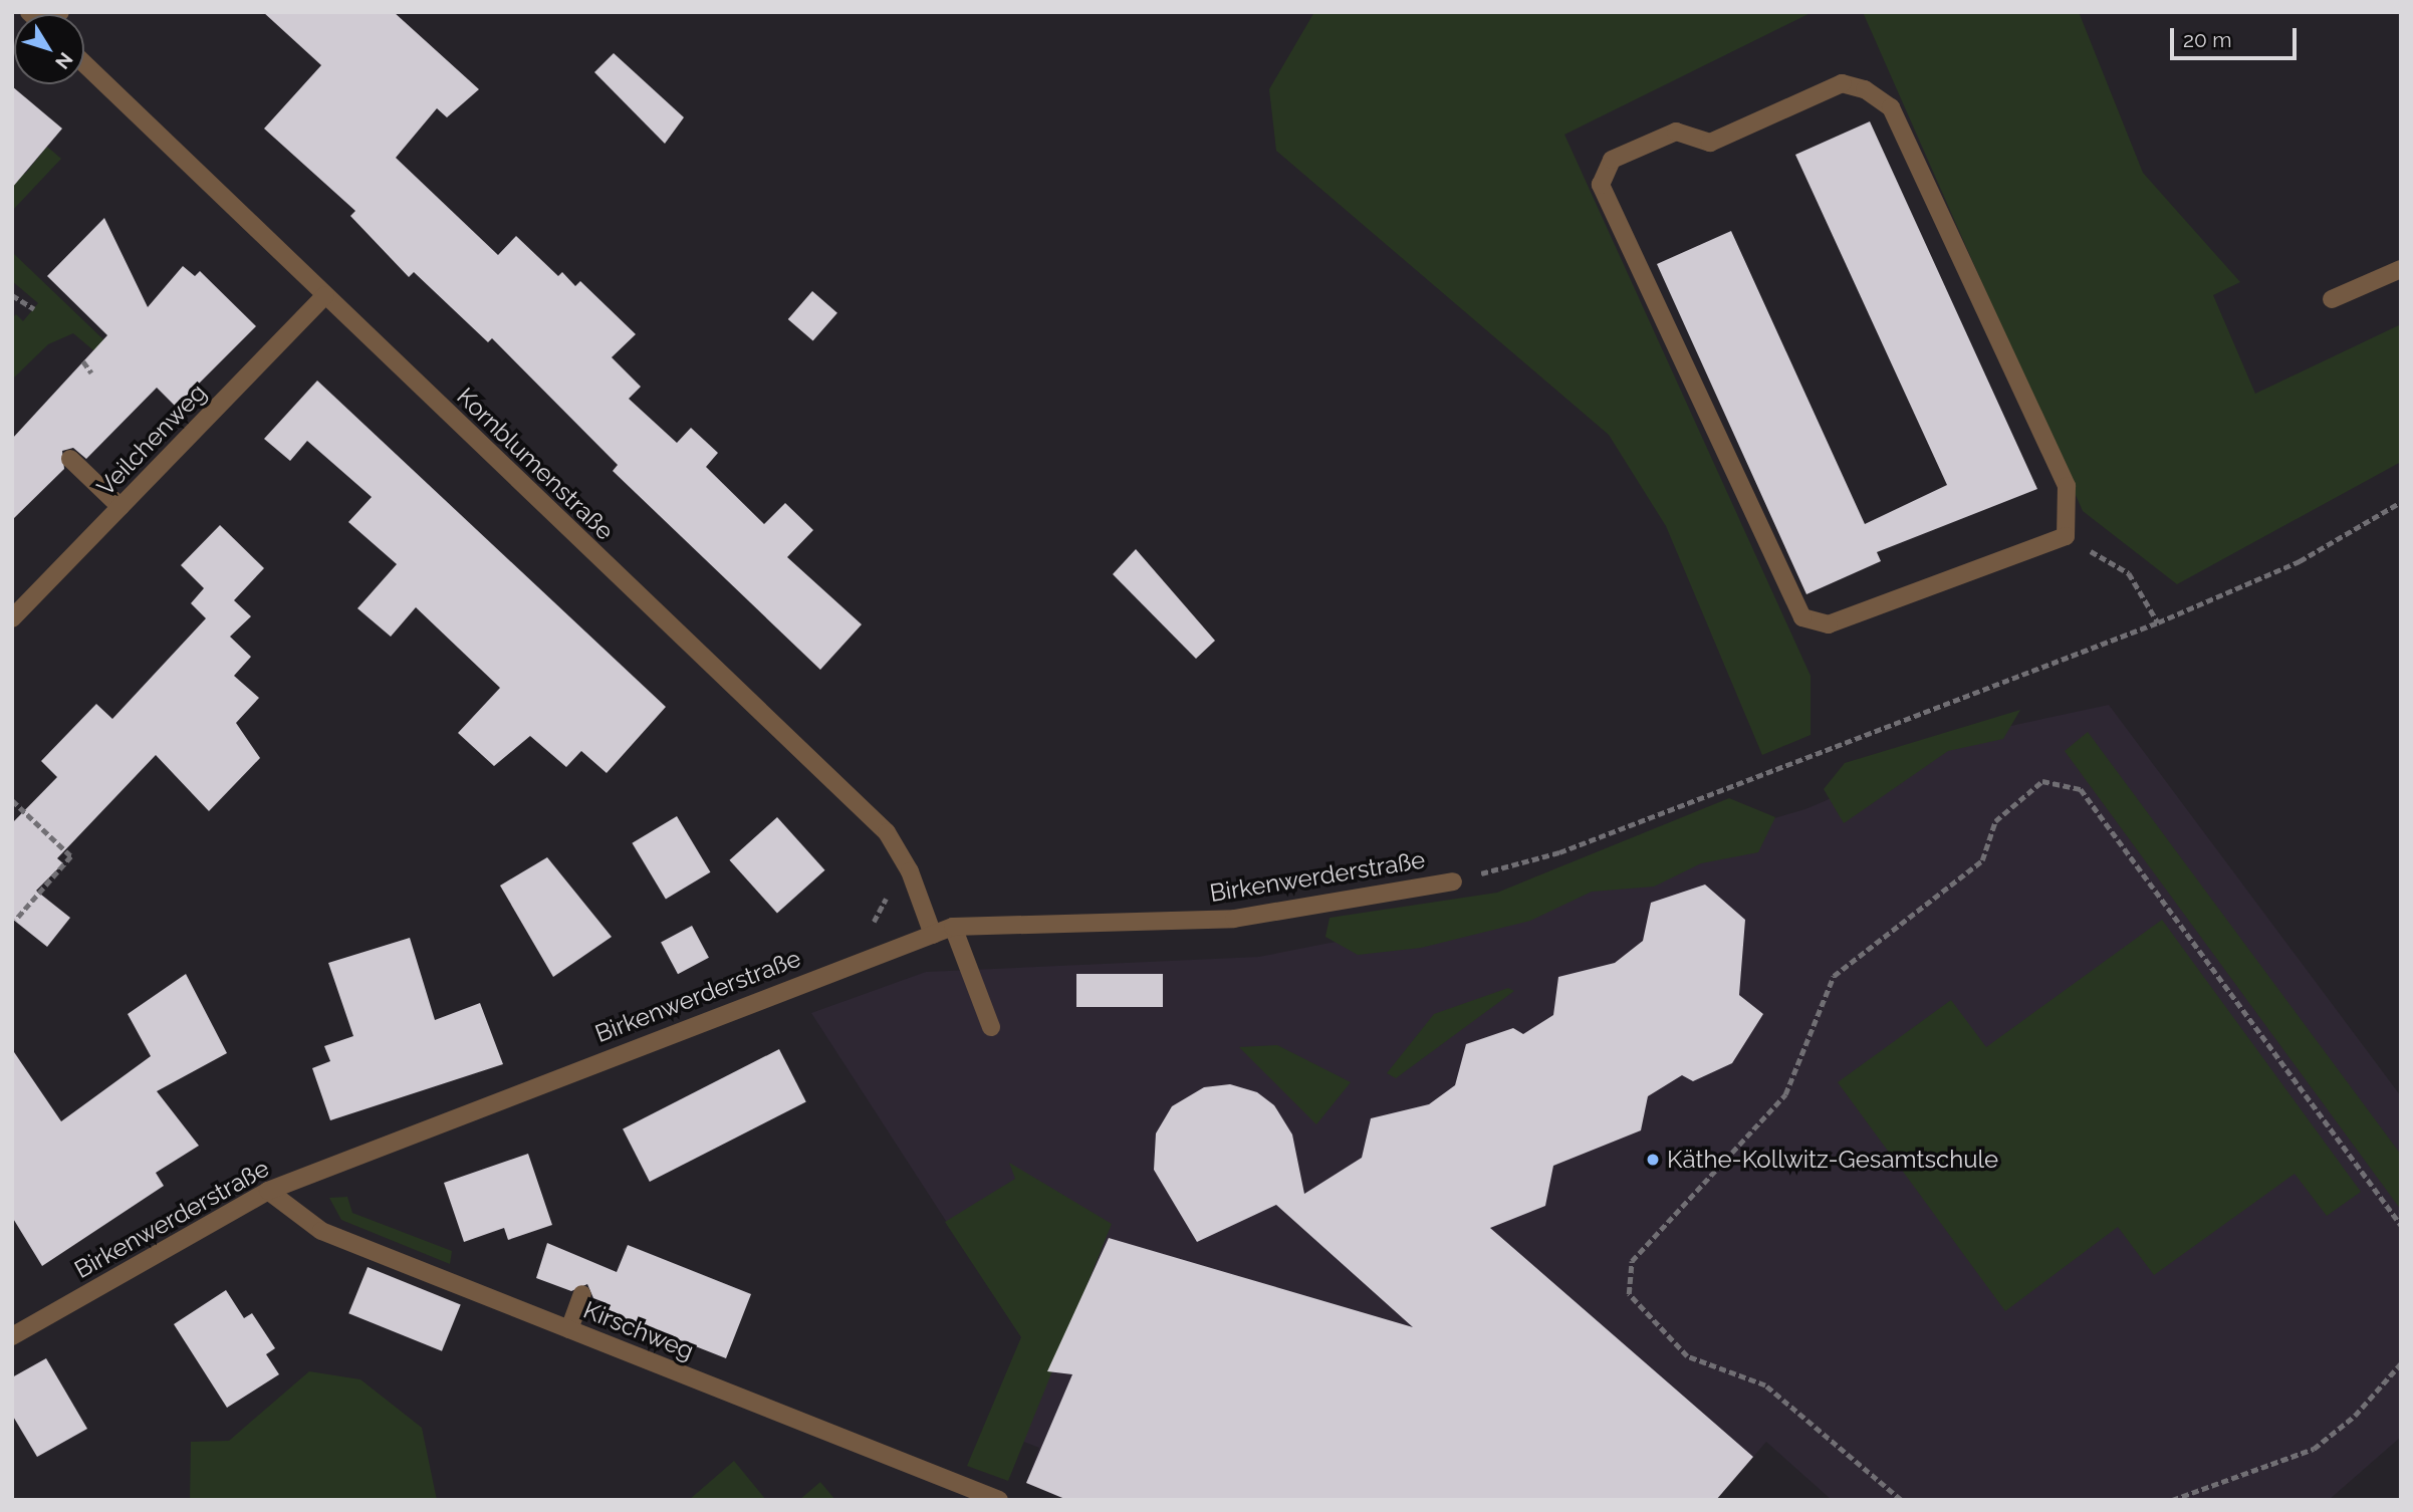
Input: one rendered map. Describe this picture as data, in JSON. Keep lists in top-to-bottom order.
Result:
{
  "streets": {
    "street": [
      "Veilchenweg",
      "Kornblumenstraße",
      "Birkenwerderstraße",
      "Kirschweg"
    ]
  },
  "crossings": [
    ["Veilchenweg", "Kornblumenstraße"],
    ["Kornblumenstraße", "Birkenwerderstraße"],
    ["Birkenwerderstraße", "Kirschweg"]
  ],
  "places": ["Käthe-Kollwitz-Gesamtschule"],
  "scale_bar": "20 m",
  "north": "bottom right"
}
